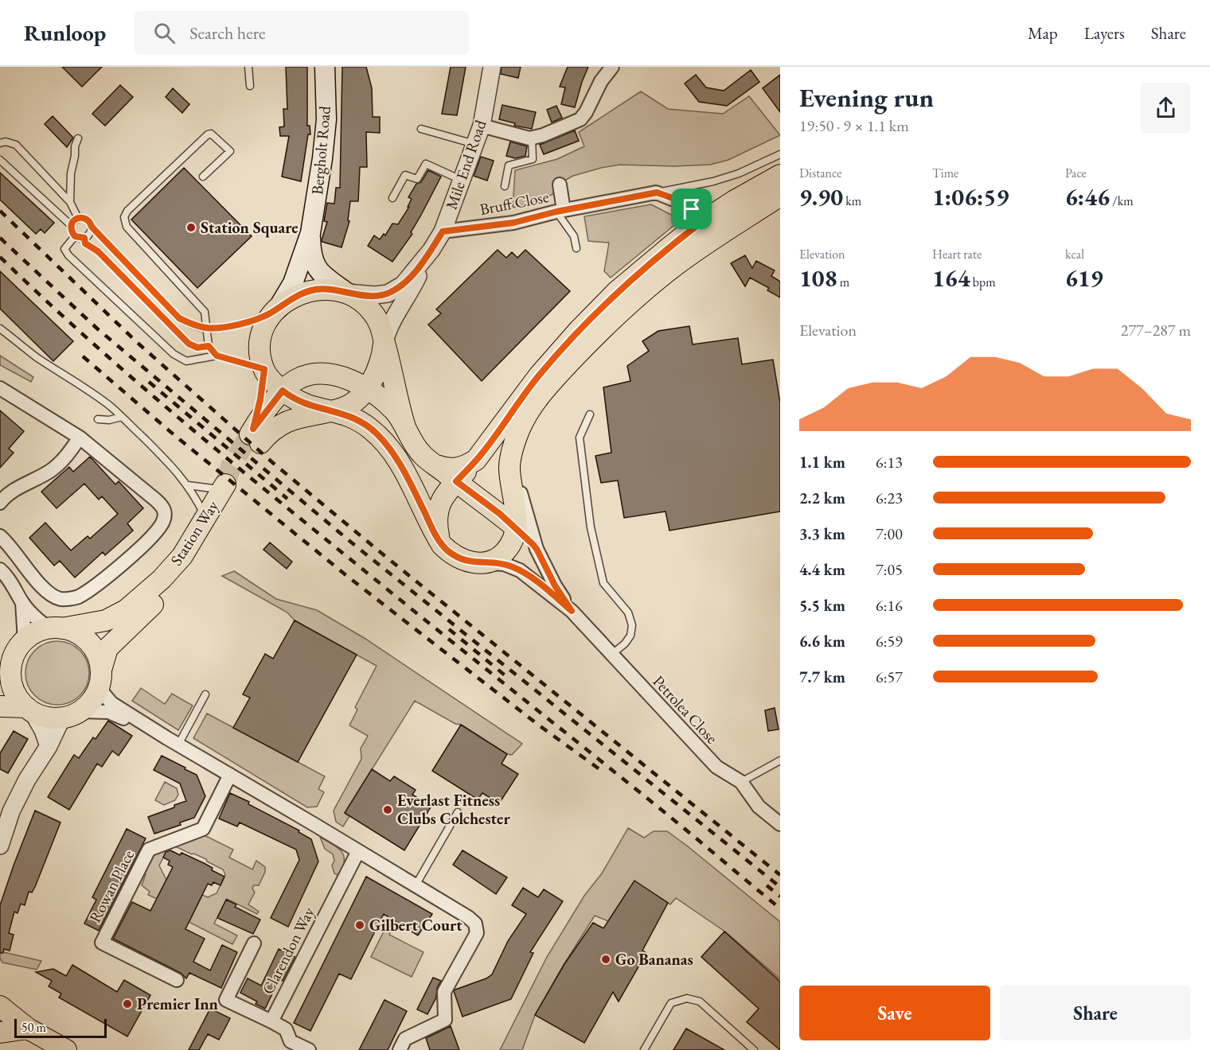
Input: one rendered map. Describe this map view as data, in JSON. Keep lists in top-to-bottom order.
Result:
{
  "streets": {
    "main road": ["Bergholt Road", "Station Way"],
    "street": [
      "Mile End Road",
      "Bruff Close",
      "Petrolea Close",
      "Rowan Place",
      "Clarendon Way"
    ]
  },
  "crossings": [
    ["Bergholt Road", "Mile End Road"],
    ["Mile End Road", "Bruff Close"]
  ],
  "places": [
    "Station Square",
    "Everlast Fitness Clubs Colchester",
    "Gilbert Court",
    "Go Bananas",
    "Premier Inn"
  ],
  "scale_bar": "50 m",
  "page": {
    "header": "Runloop",
    "search": "Search here",
    "nav": ["Map", "Layers", "Share"],
    "heading": ["Evening run", "19:50 · 9 × 1.1 km"],
    "stats": [
      ["Distance", "9.90 km"],
      ["Time", "1:06:59"],
      ["Pace", "6:46 /km"],
      ["Elevation", "108 m"],
      ["Heart rate", "164 bpm"],
      ["kcal", "619"]
    ],
    "chart": ["Elevation", "277–287 m"],
    "list": [
      {
        "name": "1.1 km",
        "note": "6:13"
      },
      {
        "name": "2.2 km",
        "note": "6:23"
      },
      {
        "name": "3.3 km",
        "note": "7:00"
      },
      {
        "name": "4.4 km",
        "note": "7:05"
      },
      {
        "name": "5.5 km",
        "note": "6:16"
      },
      {
        "name": "6.6 km",
        "note": "6:59"
      },
      {
        "name": "7.7 km",
        "note": "6:57"
      }
    ],
    "buttons": ["Save", "Share"],
    "scale": "50 m"
  }
}
